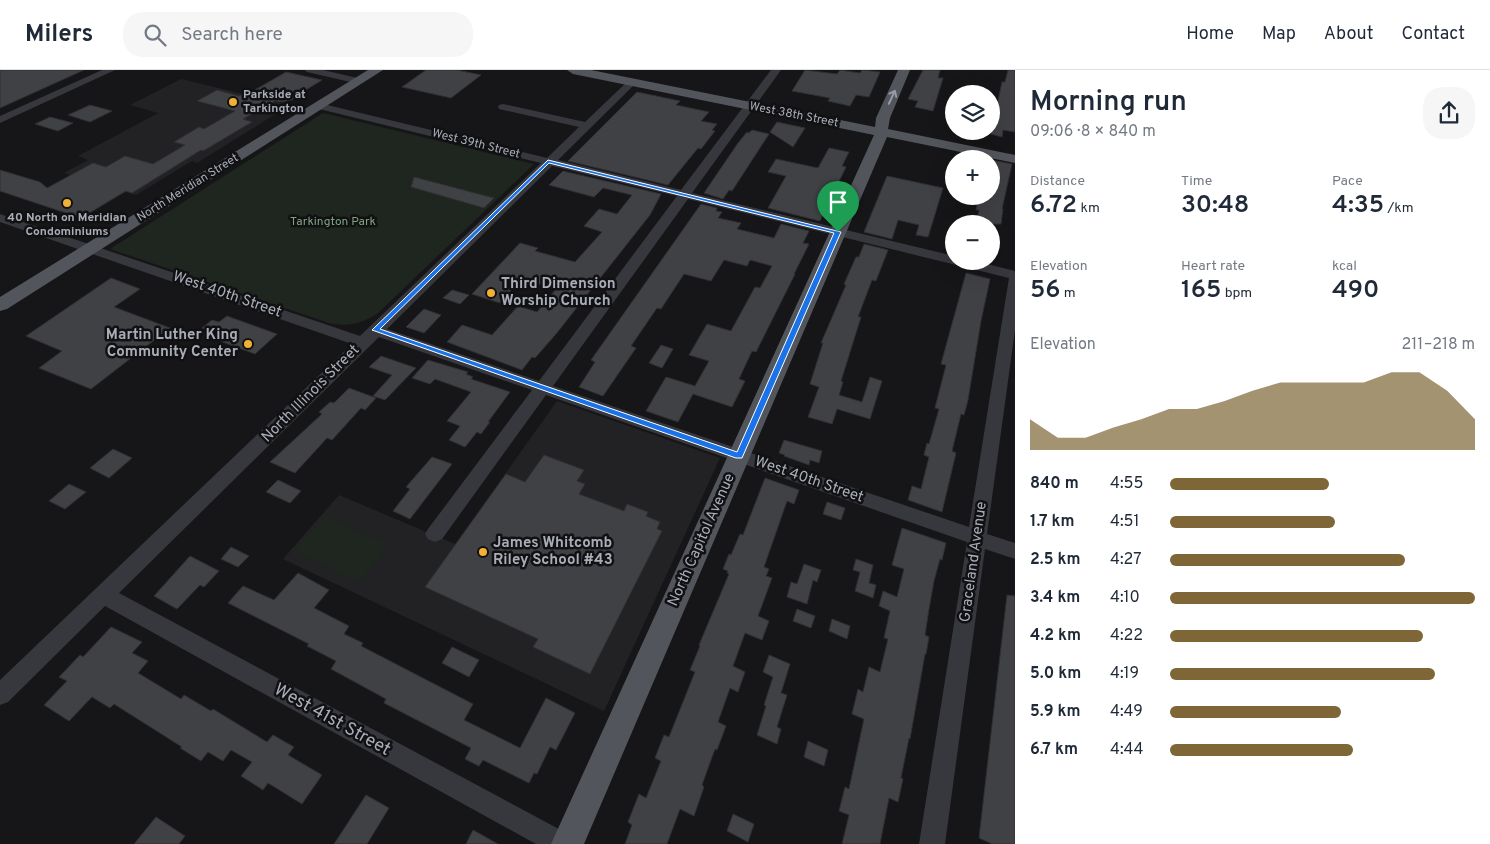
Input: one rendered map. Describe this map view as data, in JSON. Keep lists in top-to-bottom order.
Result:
{
  "streets": {
    "main road": ["West 38th Street", "North Meridian Street", "North Capitol Avenue"],
    "street": [
      "West 39th Street",
      "West 40th Street",
      "North Illinois Street",
      "Graceland Avenue",
      "West 41st Street"
    ]
  },
  "crossings": [
    ["West 38th Street", "North Illinois Street"],
    ["West 38th Street", "North Capitol Avenue"],
    ["West 39th Street", "North Meridian Street"],
    ["West 39th Street", "North Illinois Street"],
    ["West 39th Street", "North Capitol Avenue"],
    ["West 39th Street", "Graceland Avenue"],
    ["North Meridian Street", "West 40th Street"],
    ["West 40th Street", "North Illinois Street"],
    ["West 40th Street", "North Capitol Avenue"],
    ["West 40th Street", "Graceland Avenue"],
    ["North Illinois Street", "West 41st Street"]
  ],
  "parks": ["Tarkington Park"],
  "places": [
    "Parkside at Tarkington",
    "40 North on Meridian Condominiums",
    "Third Dimension Worship Church",
    "Martin Luther King Community Center",
    "James Whitcomb Riley School #43"
  ],
  "page": {
    "header": "Milers",
    "search": "Search here",
    "nav": [
      "Home",
      "Map",
      "About",
      "Contact"
    ],
    "heading": ["Morning run", "09:06 · 8 × 840 m"],
    "map_buttons": ["+", "−"],
    "stats": [
      ["Distance", "6.72 km"],
      ["Time", "30:48"],
      ["Pace", "4:35 /km"],
      ["Elevation", "56 m"],
      ["Heart rate", "165 bpm"],
      ["kcal", "490"]
    ],
    "chart": ["Elevation", "211–218 m"],
    "list": [
      {
        "name": "840 m",
        "note": "4:55"
      },
      {
        "name": "1.7 km",
        "note": "4:51"
      },
      {
        "name": "2.5 km",
        "note": "4:27"
      },
      {
        "name": "3.4 km",
        "note": "4:10"
      },
      {
        "name": "4.2 km",
        "note": "4:22"
      },
      {
        "name": "5.0 km",
        "note": "4:19"
      },
      {
        "name": "5.9 km",
        "note": "4:49"
      },
      {
        "name": "6.7 km",
        "note": "4:44"
      }
    ]
  }
}
